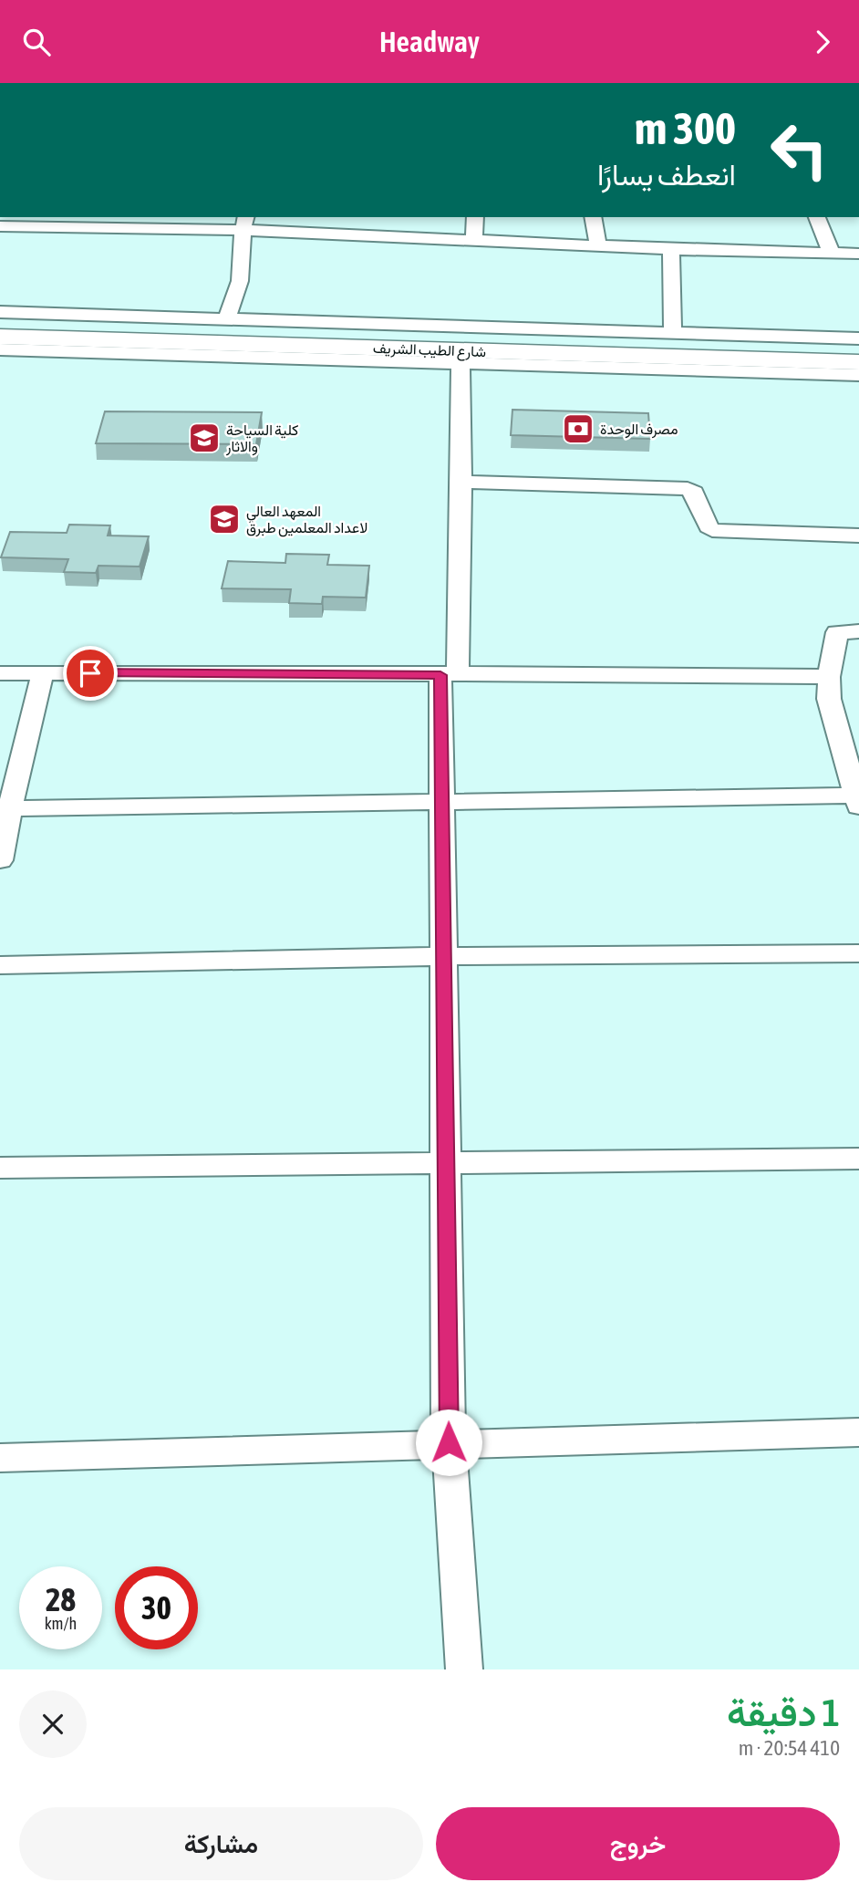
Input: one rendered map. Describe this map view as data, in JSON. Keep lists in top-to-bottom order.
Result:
{
  "streets": {
    "main road": ["شارع الطيب الشريف"]
  },
  "places": {
    "bank": ["مصرف الوحدة"],
    "school or university": ["كلية السياحة والاثار", "المعهد العالي لاعداد المعلمين طبرق"]
  },
  "page": {
    "header": "Headway",
    "turn": ["300 m", "انعطف يسارًا"],
    "speed": "28 km/h",
    "limit": "30",
    "heading": ["1 دقيقة", "410 m · 20:54"],
    "buttons": ["خروج", "مشاركة"]
  }
}
